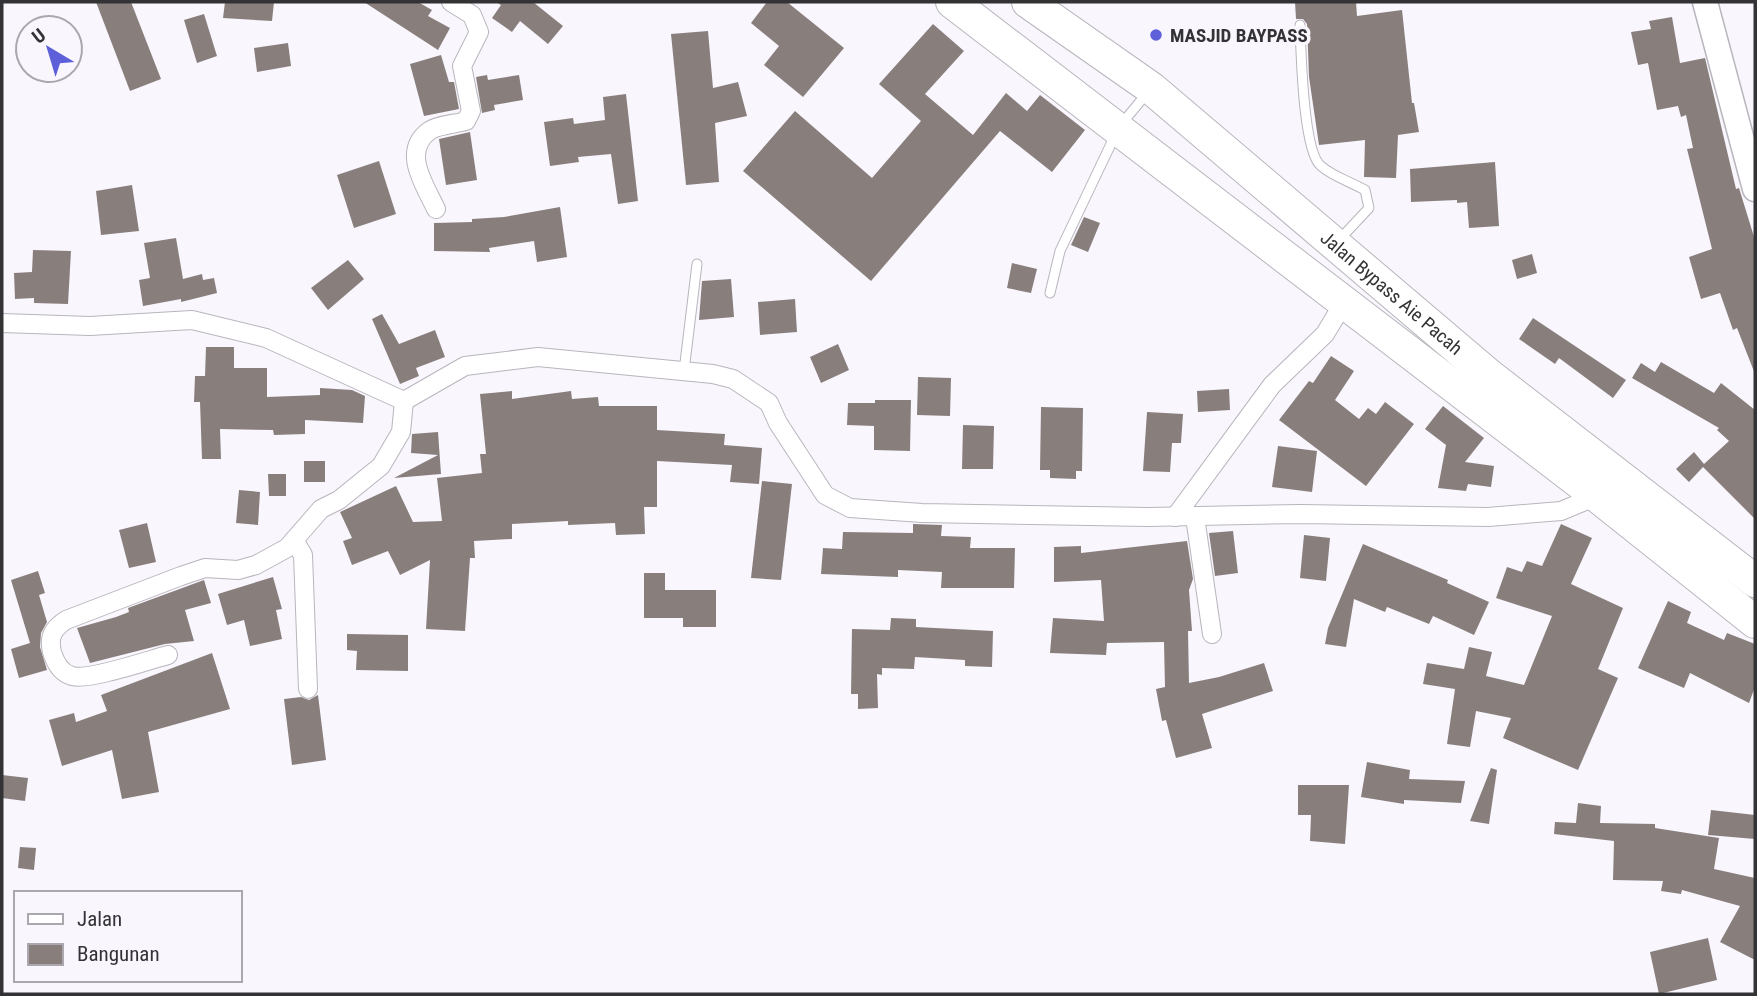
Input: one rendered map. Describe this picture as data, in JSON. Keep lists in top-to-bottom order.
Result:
{
  "streets": {
    "highway": ["Jalan Bypass Aie Pacah"]
  },
  "places": ["MASJID BAYPASS"],
  "legend": ["Jalan", "Bangunan"],
  "north": "top left"
}
